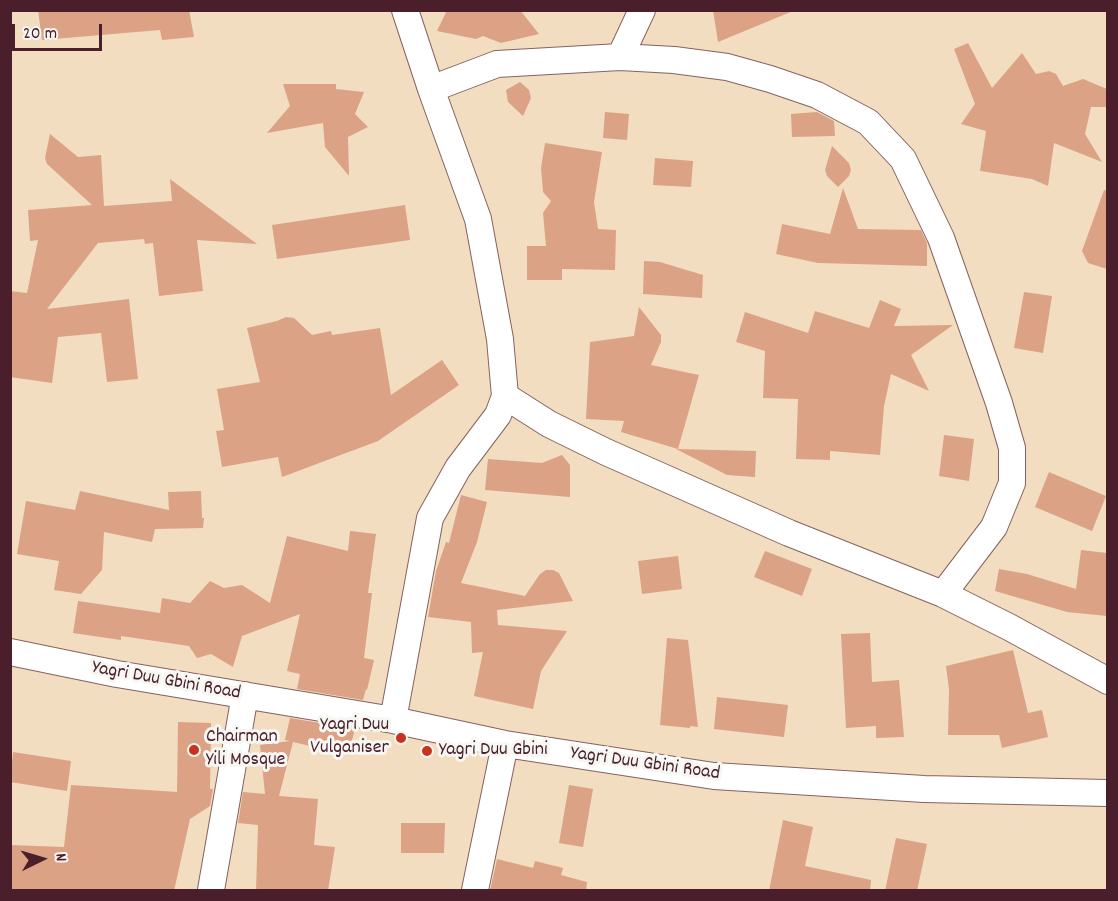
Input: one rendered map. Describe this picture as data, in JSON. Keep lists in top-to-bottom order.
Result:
{
  "streets": {
    "street": ["Yagri Duu Gbini Road"]
  },
  "places": ["Yagri Duu Vulganiser", "Chairman Yili Mosque", "Yagri Duu Gbini"],
  "scale_bar": "20 m",
  "north": "right"
}
